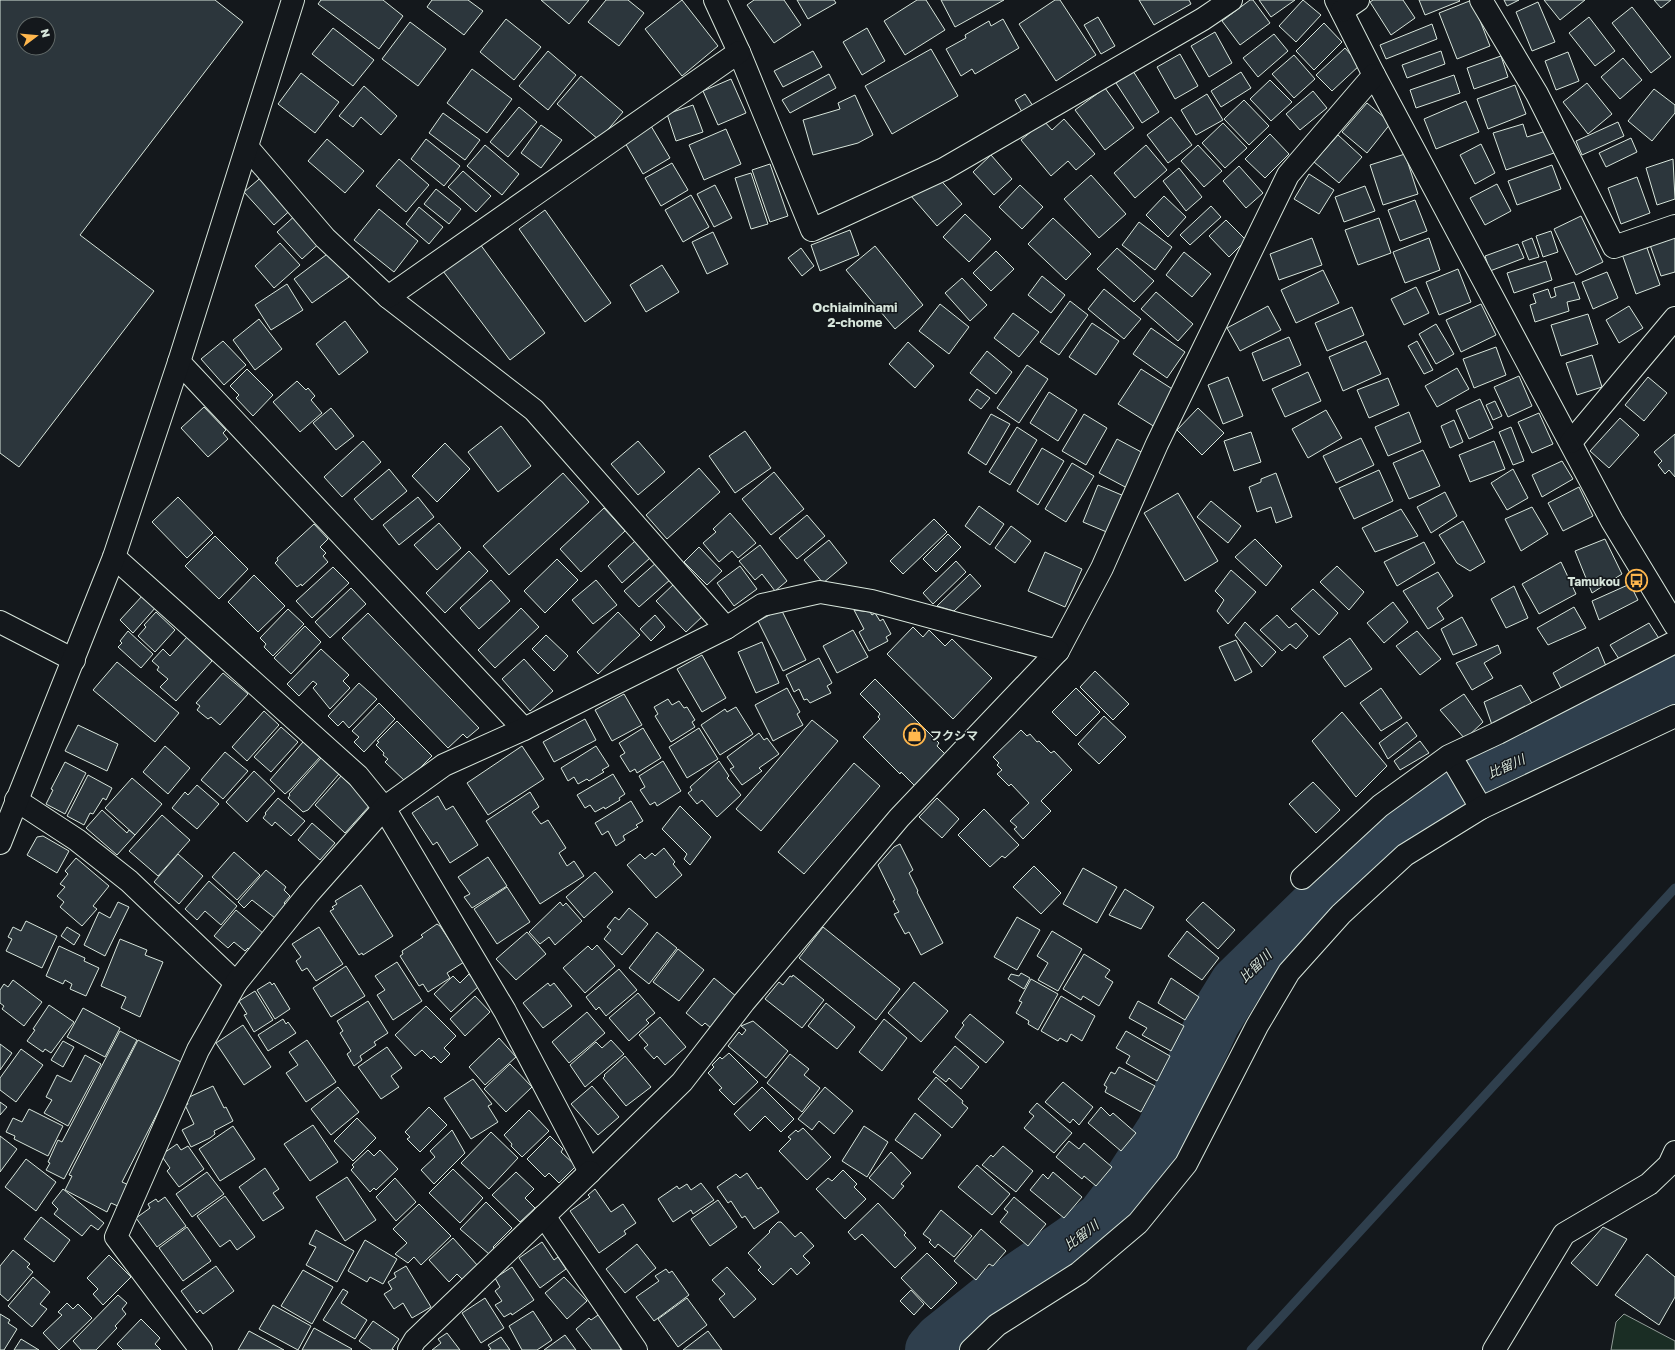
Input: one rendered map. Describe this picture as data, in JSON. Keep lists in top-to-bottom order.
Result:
{
  "districts": ["Ochiaiminami 2-chome"],
  "water": ["比留川"],
  "places": {
    "bus stop": ["Tamukou"],
    "shop": ["フクシマ"]
  },
  "north": "right"
}
